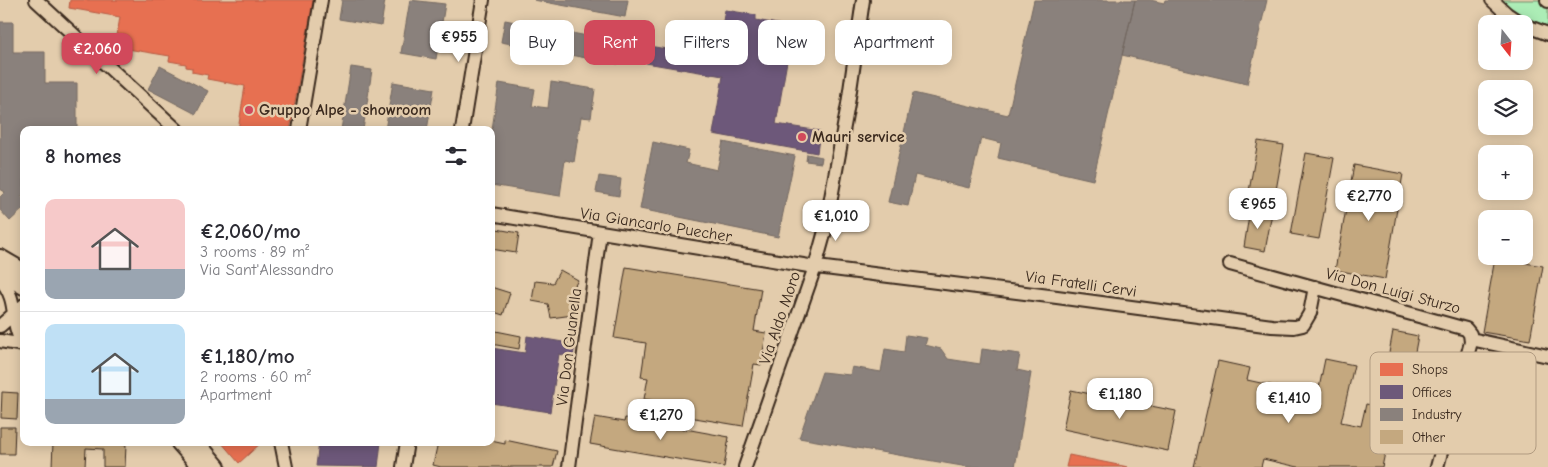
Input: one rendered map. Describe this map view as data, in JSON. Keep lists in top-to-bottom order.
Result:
{
  "streets": {
    "street": [
      "Via Giancarlo Puecher",
      "Via Fratelli Cervi",
      "Via Don Luigi Sturzo",
      "Via Aldo Moro",
      "Via Don Guanella"
    ]
  },
  "crossings": [
    ["Via Giancarlo Puecher", "Via Fratelli Cervi"],
    ["Via Giancarlo Puecher", "Via Aldo Moro"],
    ["Via Giancarlo Puecher", "Via Don Guanella"],
    ["Via Fratelli Cervi", "Via Don Luigi Sturzo"],
    ["Via Fratelli Cervi", "Via Aldo Moro"]
  ],
  "places": ["Gruppo Alpe - showroom", "Mauri service"],
  "legend": [
    "Shops",
    "Offices",
    "Industry",
    "Other"
  ],
  "north": "bottom",
  "page": {
    "map_buttons": ["+", "−"],
    "chip": [
      "Buy",
      "Rent",
      "Filters",
      "New",
      "Apartment"
    ],
    "price": [
      "€955",
      "€2,060",
      "€2,770",
      "€965",
      "€1,010",
      "€1,180",
      "€1,410",
      "€1,270"
    ],
    "heading": "8 homes",
    "list": [
      {
        "name": "€2,060/mo",
        "note": "3 rooms · 89 m² · Via Sant'Alessandro"
      },
      {
        "name": "€1,180/mo",
        "note": "2 rooms · 60 m² · Apartment"
      }
    ]
  }
}
